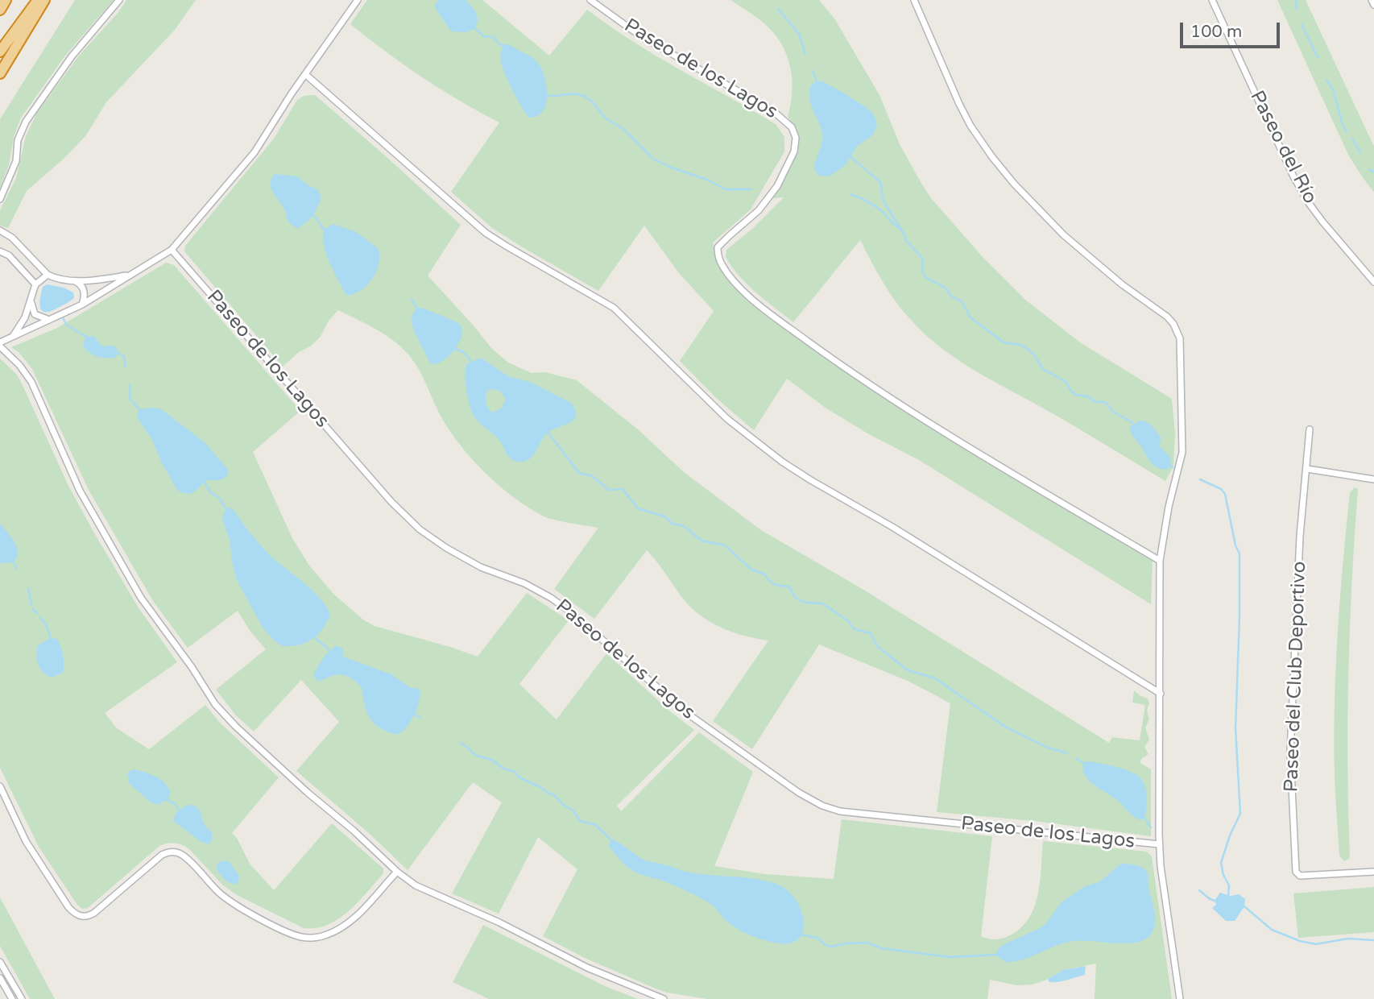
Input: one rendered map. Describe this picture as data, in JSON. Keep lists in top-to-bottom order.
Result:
{
  "streets": {
    "street": ["Paseo de los Lagos", "Paseo del Río", "Paseo del Club Deportivo"]
  },
  "scale_bar": "100 m"
}
